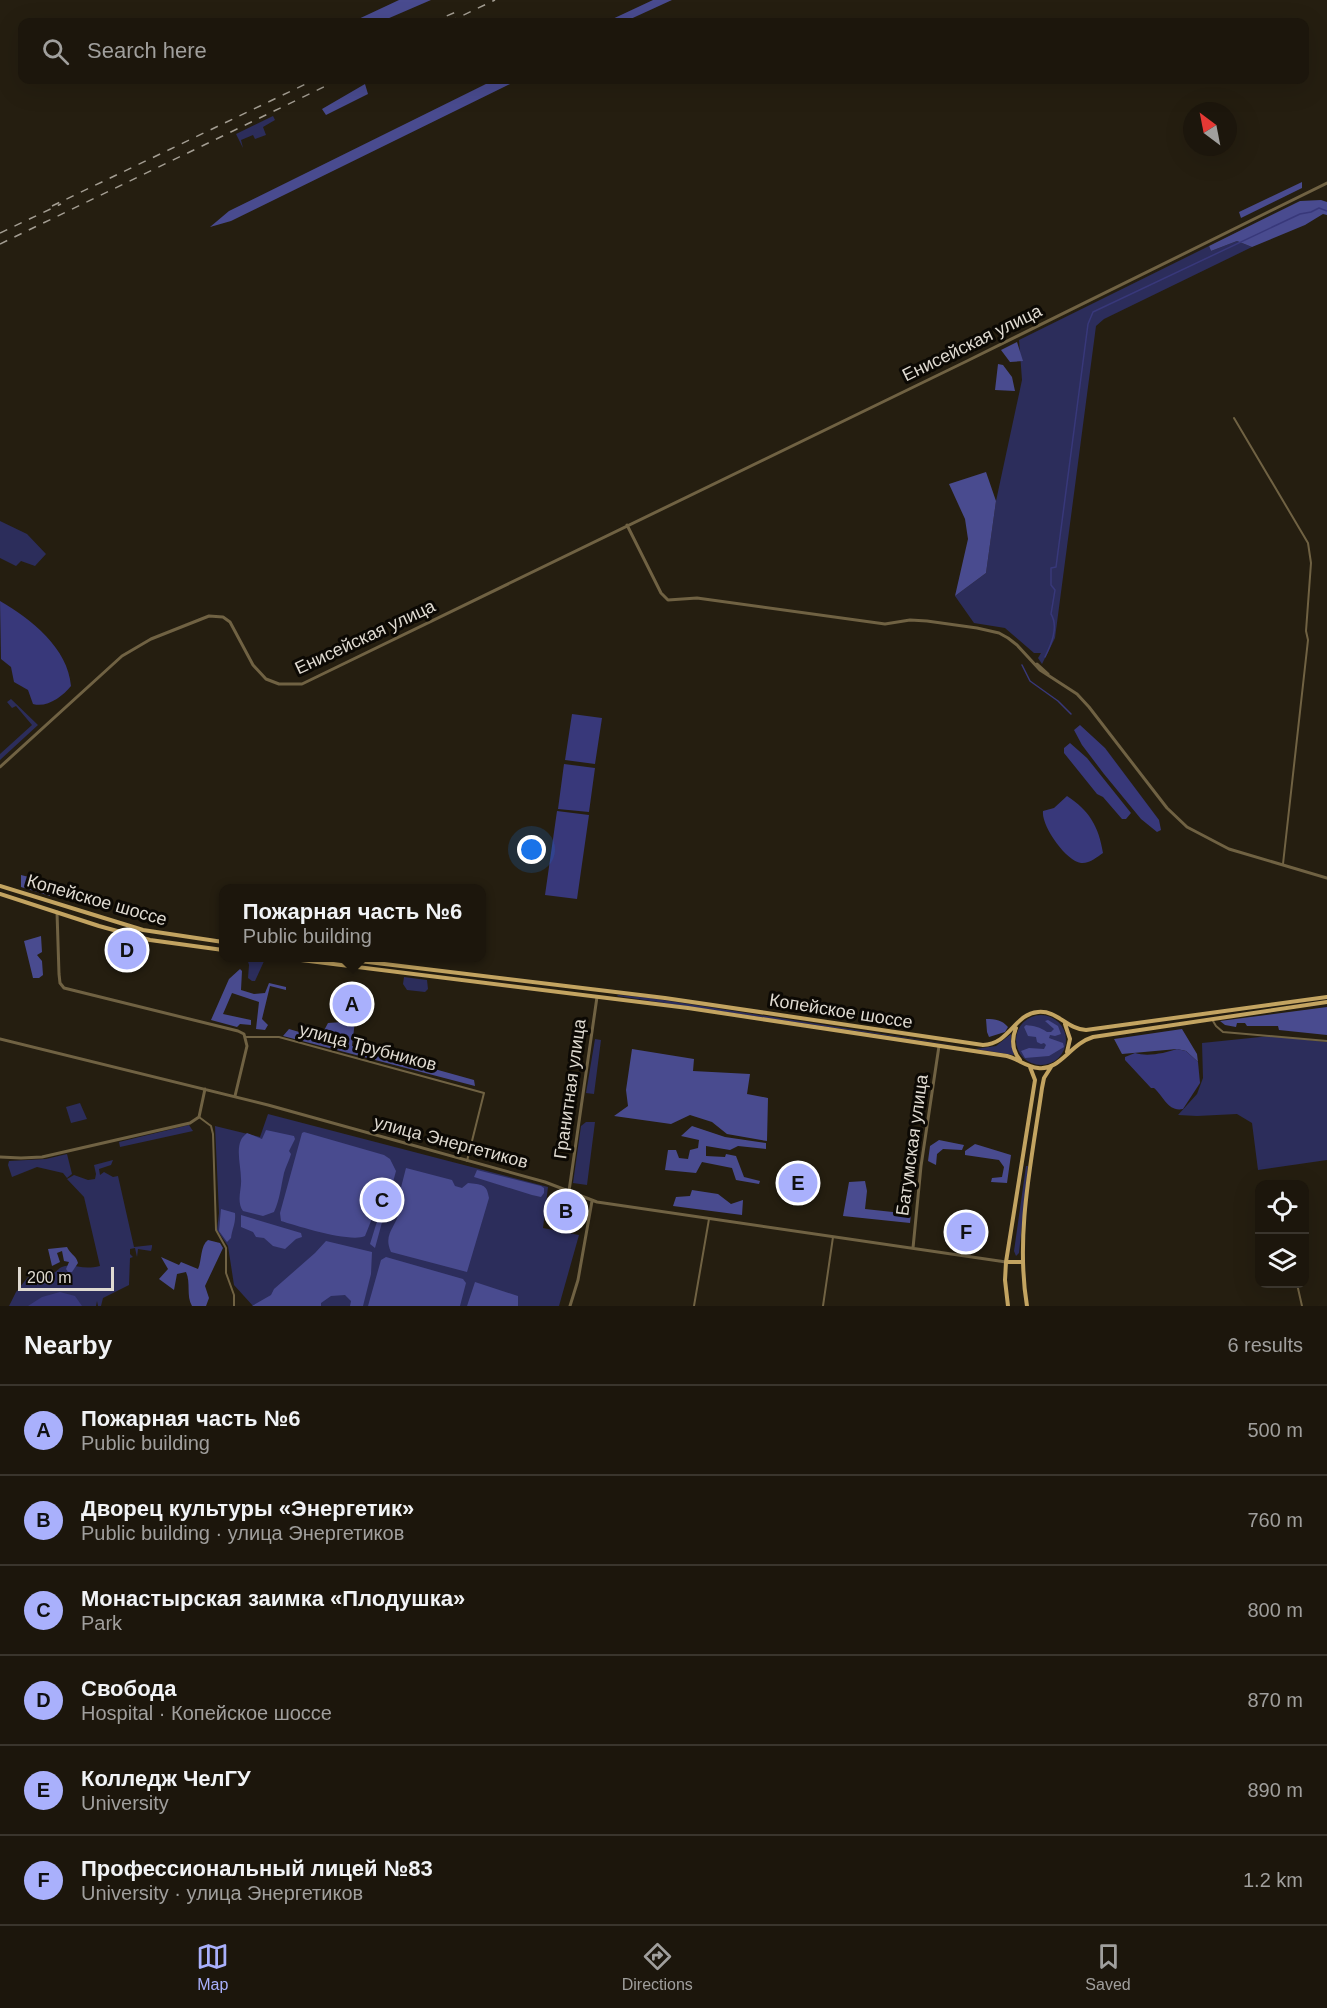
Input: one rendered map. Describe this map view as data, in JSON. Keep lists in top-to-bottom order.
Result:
{
  "streets": {
    "main road": ["Копейское шоссе", "улица Трубников", "Гранитная улица"],
    "street": ["Енисейская улица", "улица Энергетиков", "Батумская улица"]
  },
  "crossings": [
    ["Копейское шоссе", "улица Трубников"],
    ["Копейское шоссе", "Гранитная улица"],
    ["Копейское шоссе", "Батумская улица"],
    ["улица Трубников", "улица Энергетиков"],
    ["Гранитная улица", "улица Энергетиков"],
    ["улица Энергетиков", "Батумская улица"]
  ],
  "scale_bar": "200 m",
  "north": "top left",
  "page": {
    "search": "Search here",
    "popup": ["Пожарная часть №6", "Public building"],
    "pins": [
      "D",
      "A",
      "E",
      "C",
      "B",
      "F"
    ],
    "scale": "200 m",
    "heading": ["Nearby", "6 results"],
    "list": [
      {
        "mark": "A",
        "name": "Пожарная часть №6",
        "note": "Public building",
        "value": "500 m"
      },
      {
        "mark": "B",
        "name": "Дворец культуры «Энергетик»",
        "note": "Public building · улица Энергетиков",
        "value": "760 m"
      },
      {
        "mark": "C",
        "name": "Монастырская заимка «Плодушка»",
        "note": "Park",
        "value": "800 m"
      },
      {
        "mark": "D",
        "name": "Свобода",
        "note": "Hospital · Копейское шоссе",
        "value": "870 m"
      },
      {
        "mark": "E",
        "name": "Колледж ЧелГУ",
        "note": "University",
        "value": "890 m"
      },
      {
        "mark": "F",
        "name": "Профессиональный лицей №83",
        "note": "University · улица Энергетиков",
        "value": "1.2 km"
      }
    ],
    "nav": ["Map", "Directions", "Saved"]
  }
}
